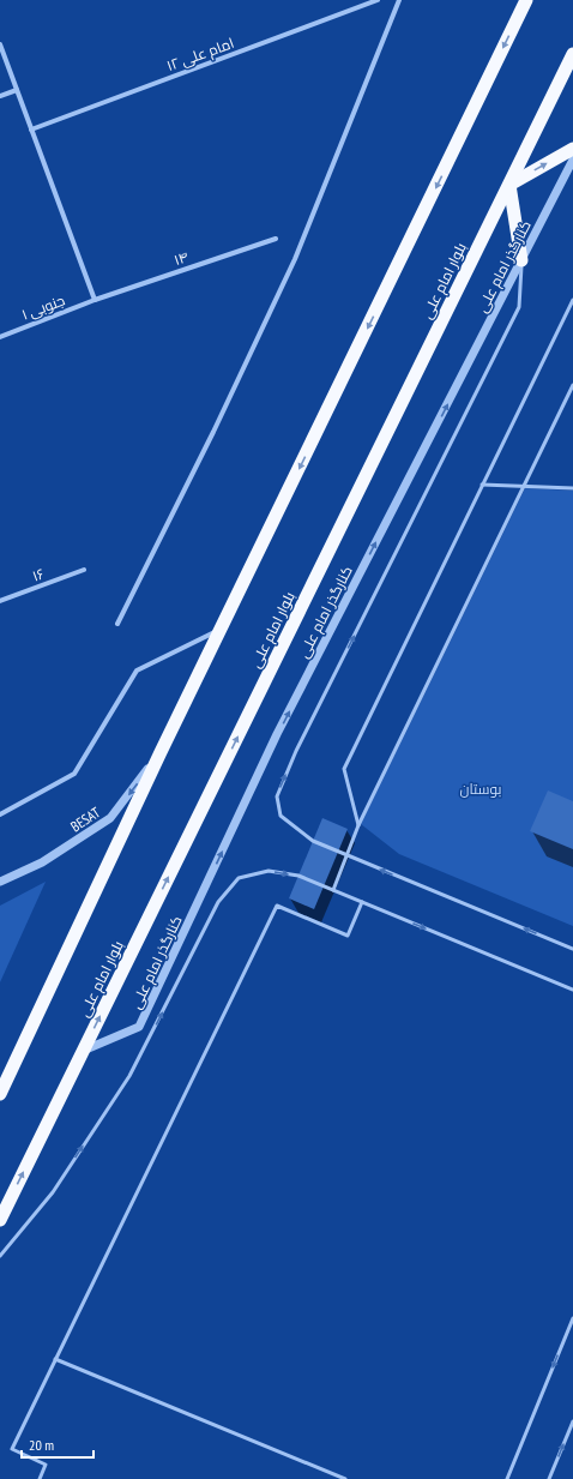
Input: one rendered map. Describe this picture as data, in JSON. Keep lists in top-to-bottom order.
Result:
{
  "streets": {
    "highway": ["بلوار امام علی"],
    "street": [
      "امام علی ۱۲",
      "۱۴",
      "کنارگذر امام علی",
      "۱ جنوبی",
      "۱۶",
      "BESAT"
    ]
  },
  "crossings": [
    ["۱۴", "۱ جنوبی"],
    ["کنارگذر امام علی", "بلوار امام علی"]
  ],
  "one_way": ["کنارگذر امام علی"],
  "parks": ["بوستان"],
  "scale_bar": "20 m"
}
